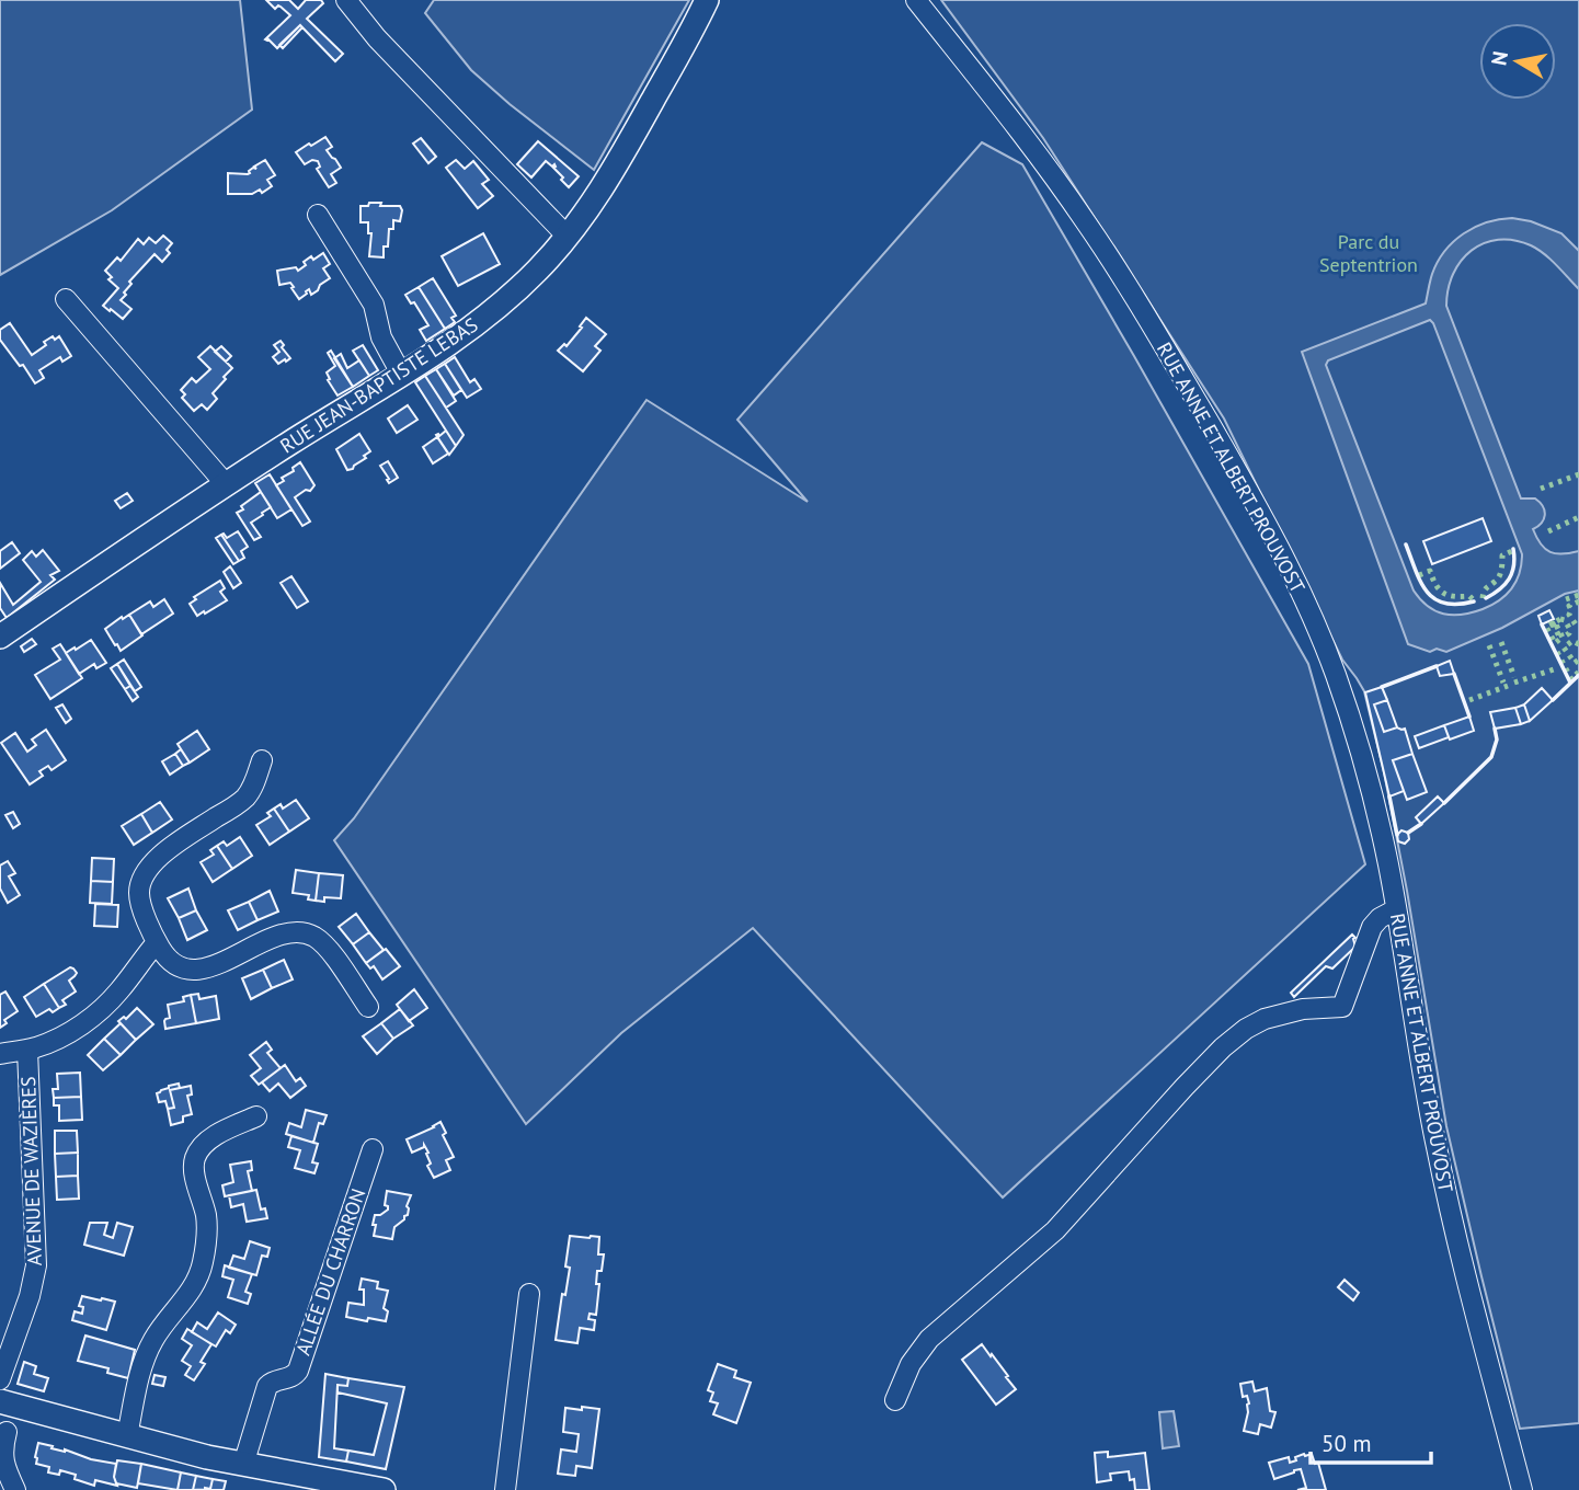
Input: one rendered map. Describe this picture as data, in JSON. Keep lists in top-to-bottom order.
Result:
{
  "streets": {
    "main road": ["RUE JEAN-BAPTISTE LEBAS"],
    "street": ["RUE ANNE ET ALBERT PROUVOST", "AVENUE DE WAZIÈRES", "ALLÉE DU CHARRON"]
  },
  "parks": ["Parc du Septentrion"],
  "scale_bar": "50 m",
  "north": "left"
}
